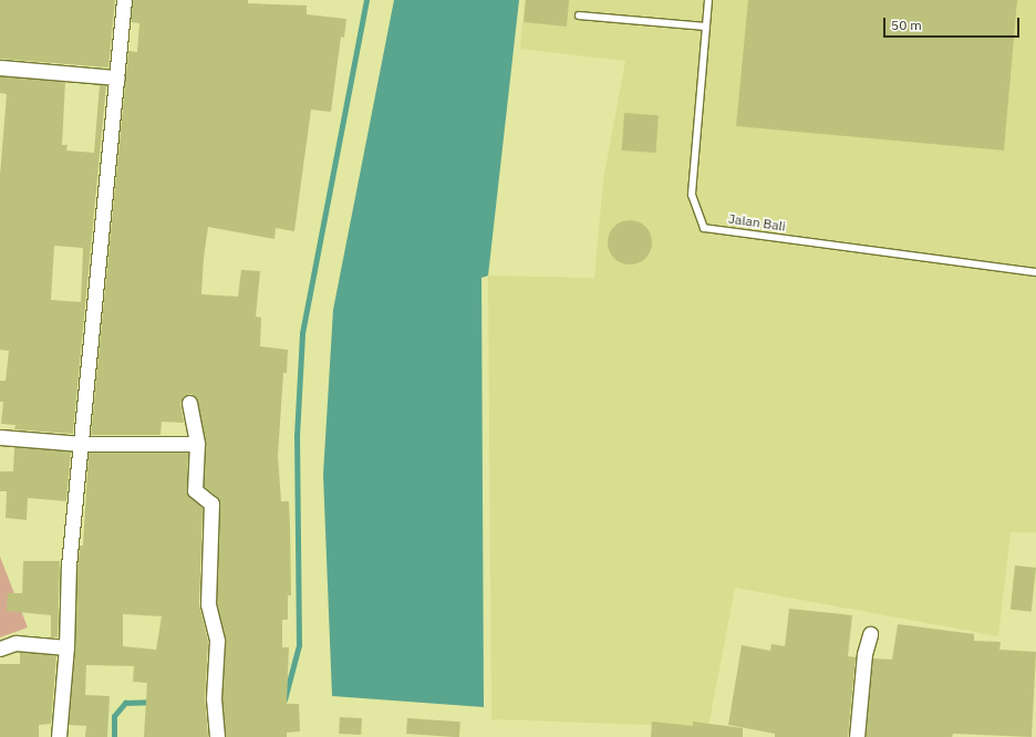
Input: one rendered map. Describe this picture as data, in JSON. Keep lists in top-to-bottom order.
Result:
{
  "streets": {
    "lane": ["Jalan Bali"]
  },
  "scale_bar": "50 m"
}
